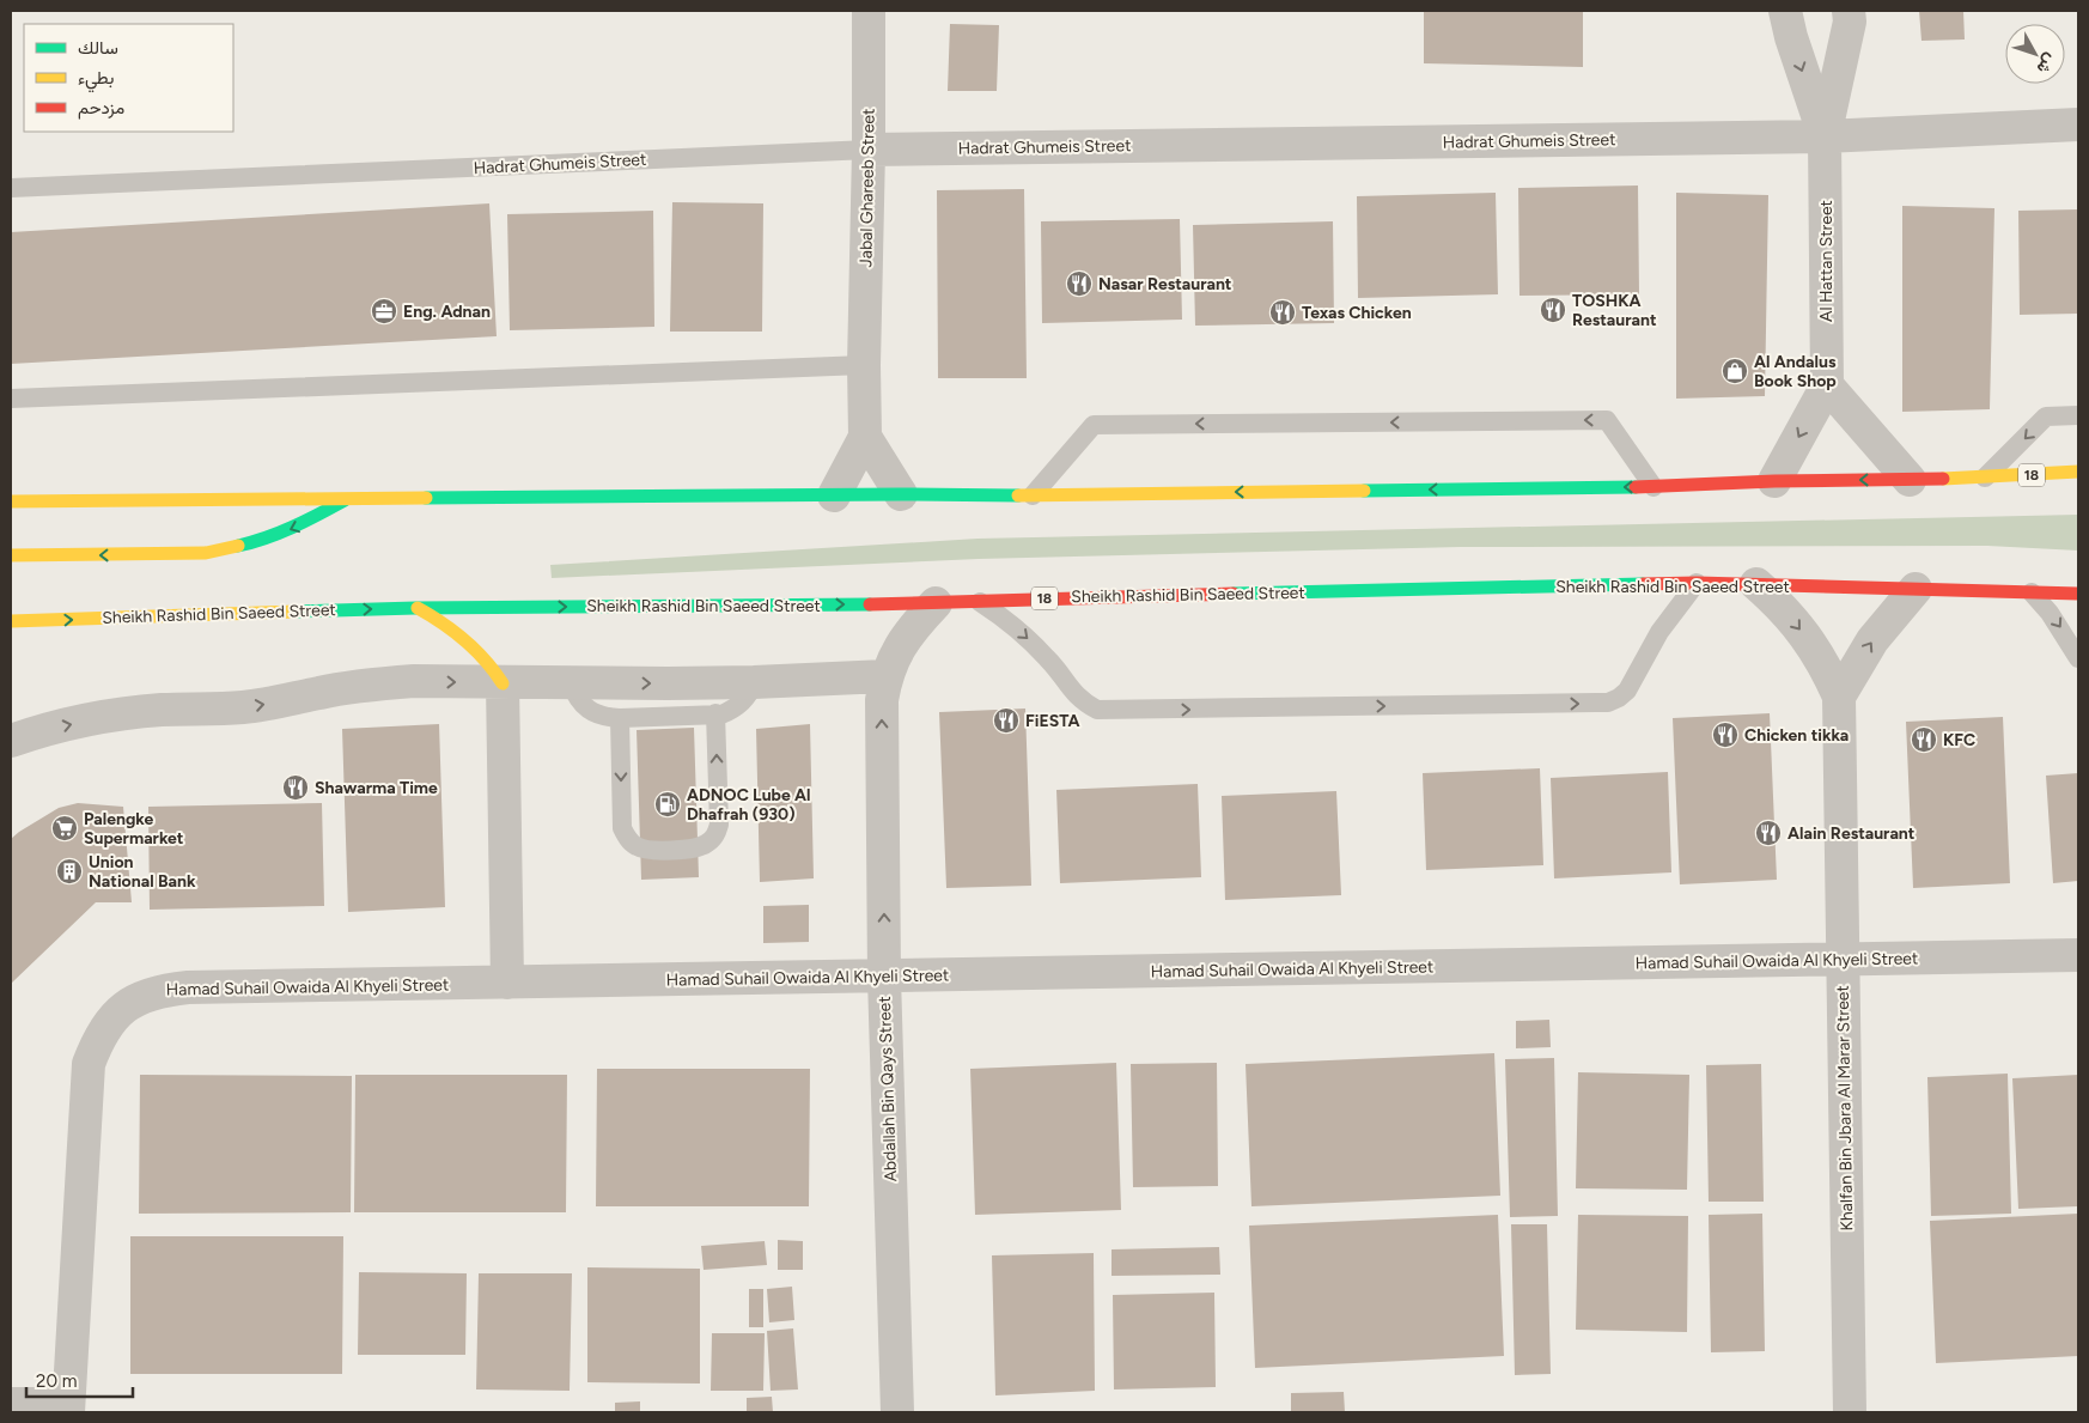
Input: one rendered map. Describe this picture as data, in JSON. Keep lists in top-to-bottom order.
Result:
{
  "streets": {
    "main road": ["18", "Sheikh Rashid Bin Saeed Street"],
    "street": [
      "Hadrat Ghumeis Street",
      "Jabal Ghareeb Street",
      "Al Hattan Street",
      "Hamad Suhail Owaida Al Khyeli Street",
      "Abdallah Bin Qays Street",
      "Khalfan Bin Jbara Al Marar Street"
    ]
  },
  "crossings": [
    ["Hadrat Ghumeis Street", "Jabal Ghareeb Street"],
    ["Hadrat Ghumeis Street", "Al Hattan Street"],
    ["Al Hattan Street", "18"],
    ["Sheikh Rashid Bin Saeed Street", "Abdallah Bin Qays Street"],
    ["Sheikh Rashid Bin Saeed Street", "Khalfan Bin Jbara Al Marar Street"],
    ["Hamad Suhail Owaida Al Khyeli Street", "Abdallah Bin Qays Street"],
    ["Hamad Suhail Owaida Al Khyeli Street", "Khalfan Bin Jbara Al Marar Street"]
  ],
  "one_way": ["Abdallah Bin Qays Street"],
  "places": {
    "restaurant": [
      "Nasar Restaurant",
      "TOSHKA Restaurant",
      "Texas Chicken",
      "FiESTA",
      "Chicken tikka",
      "KFC",
      "Shawarma Time",
      "Alain Restaurant"
    ],
    "office": ["Eng. Adnan"],
    "shop": ["Al Andalus Book Shop"],
    "fuel station": ["ADNOC Lube Al Dhafrah (930)"],
    "supermarket": ["Palengke Supermarket"],
    "building": ["Union National Bank"]
  },
  "legend": ["سالك", "بطيء", "مزدحم"],
  "scale_bar": "20 m",
  "north": "bottom right"
}
